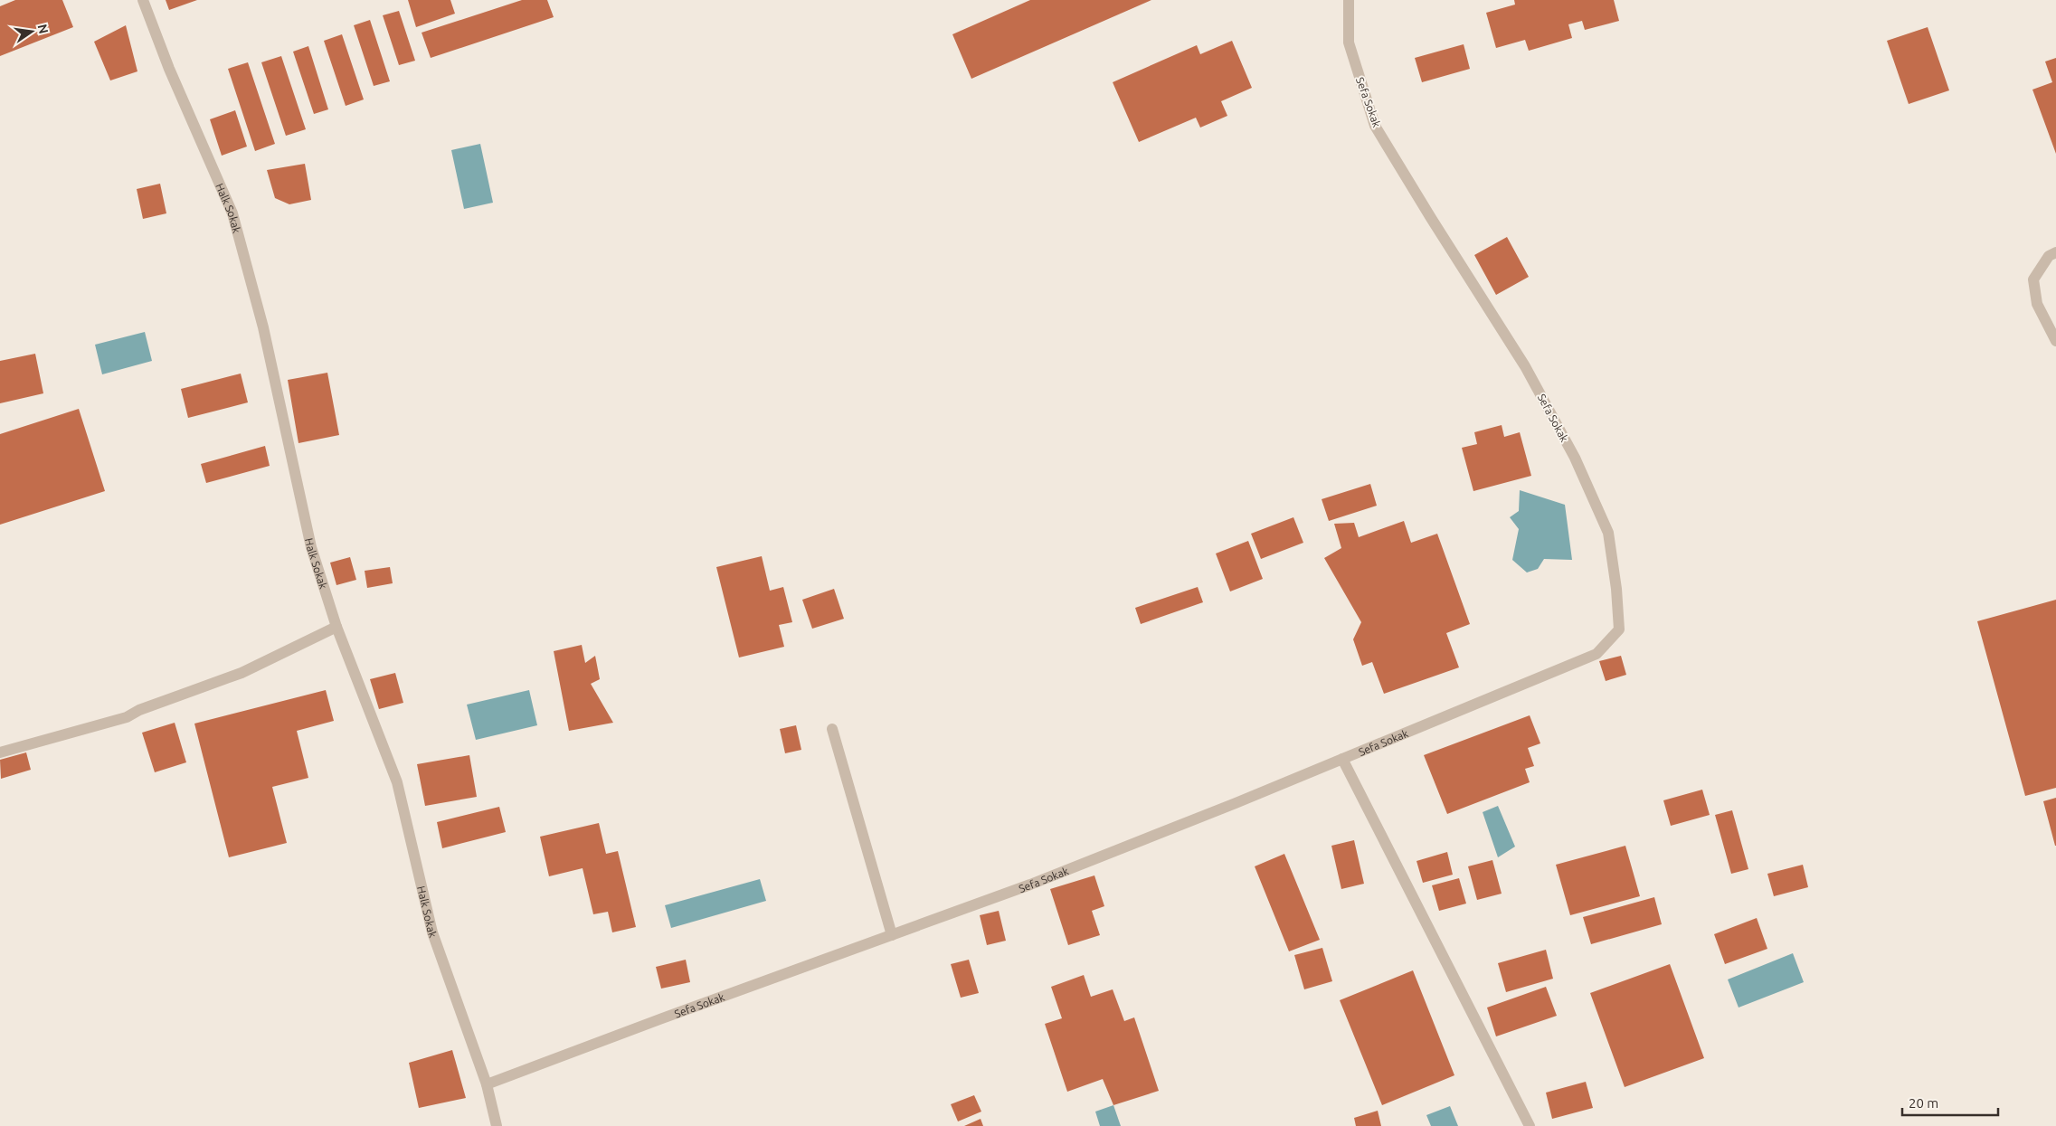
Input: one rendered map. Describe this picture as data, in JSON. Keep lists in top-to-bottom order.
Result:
{
  "streets": {
    "street": ["Sefa Sokak", "Halk Sokak"]
  },
  "crossings": [
    ["Sefa Sokak", "Halk Sokak"]
  ],
  "scale_bar": "20 m",
  "north": "right"
}
